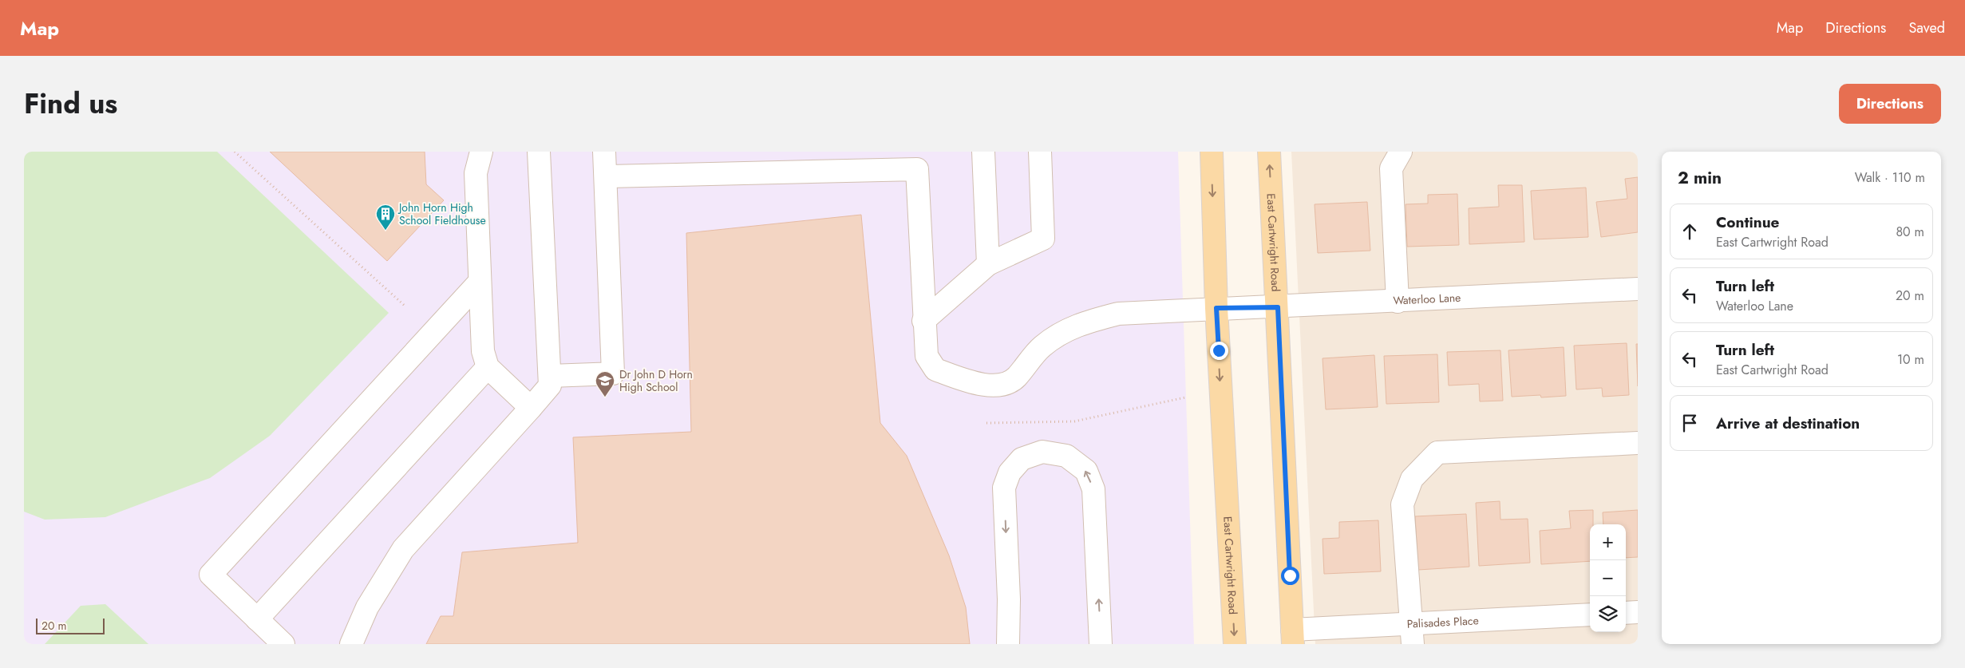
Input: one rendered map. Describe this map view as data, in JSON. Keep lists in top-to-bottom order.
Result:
{
  "streets": {
    "main road": ["East Cartwright Road"],
    "street": ["Waterloo Lane", "Palisades Place"]
  },
  "crossings": [
    ["East Cartwright Road", "Waterloo Lane"],
    ["East Cartwright Road", "Palisades Place"]
  ],
  "places": {
    "building": ["John Horn High School Fieldhouse"],
    "school or university": ["Dr John D Horn High School"]
  },
  "scale_bar": "20 m",
  "page": {
    "header": "Map",
    "nav": ["Map", "Directions", "Saved"],
    "title": "Find us",
    "buttons": "Directions",
    "heading": ["2 min", "Walk · 110 m"],
    "list": [
      ["Continue", "East Cartwright Road", "80 m"],
      ["Turn left", "Waterloo Lane", "20 m"],
      ["Turn left", "East Cartwright Road", "10 m"],
      "Arrive at destination"
    ],
    "map_buttons": ["+", "−"],
    "scale": "20 m"
  }
}
